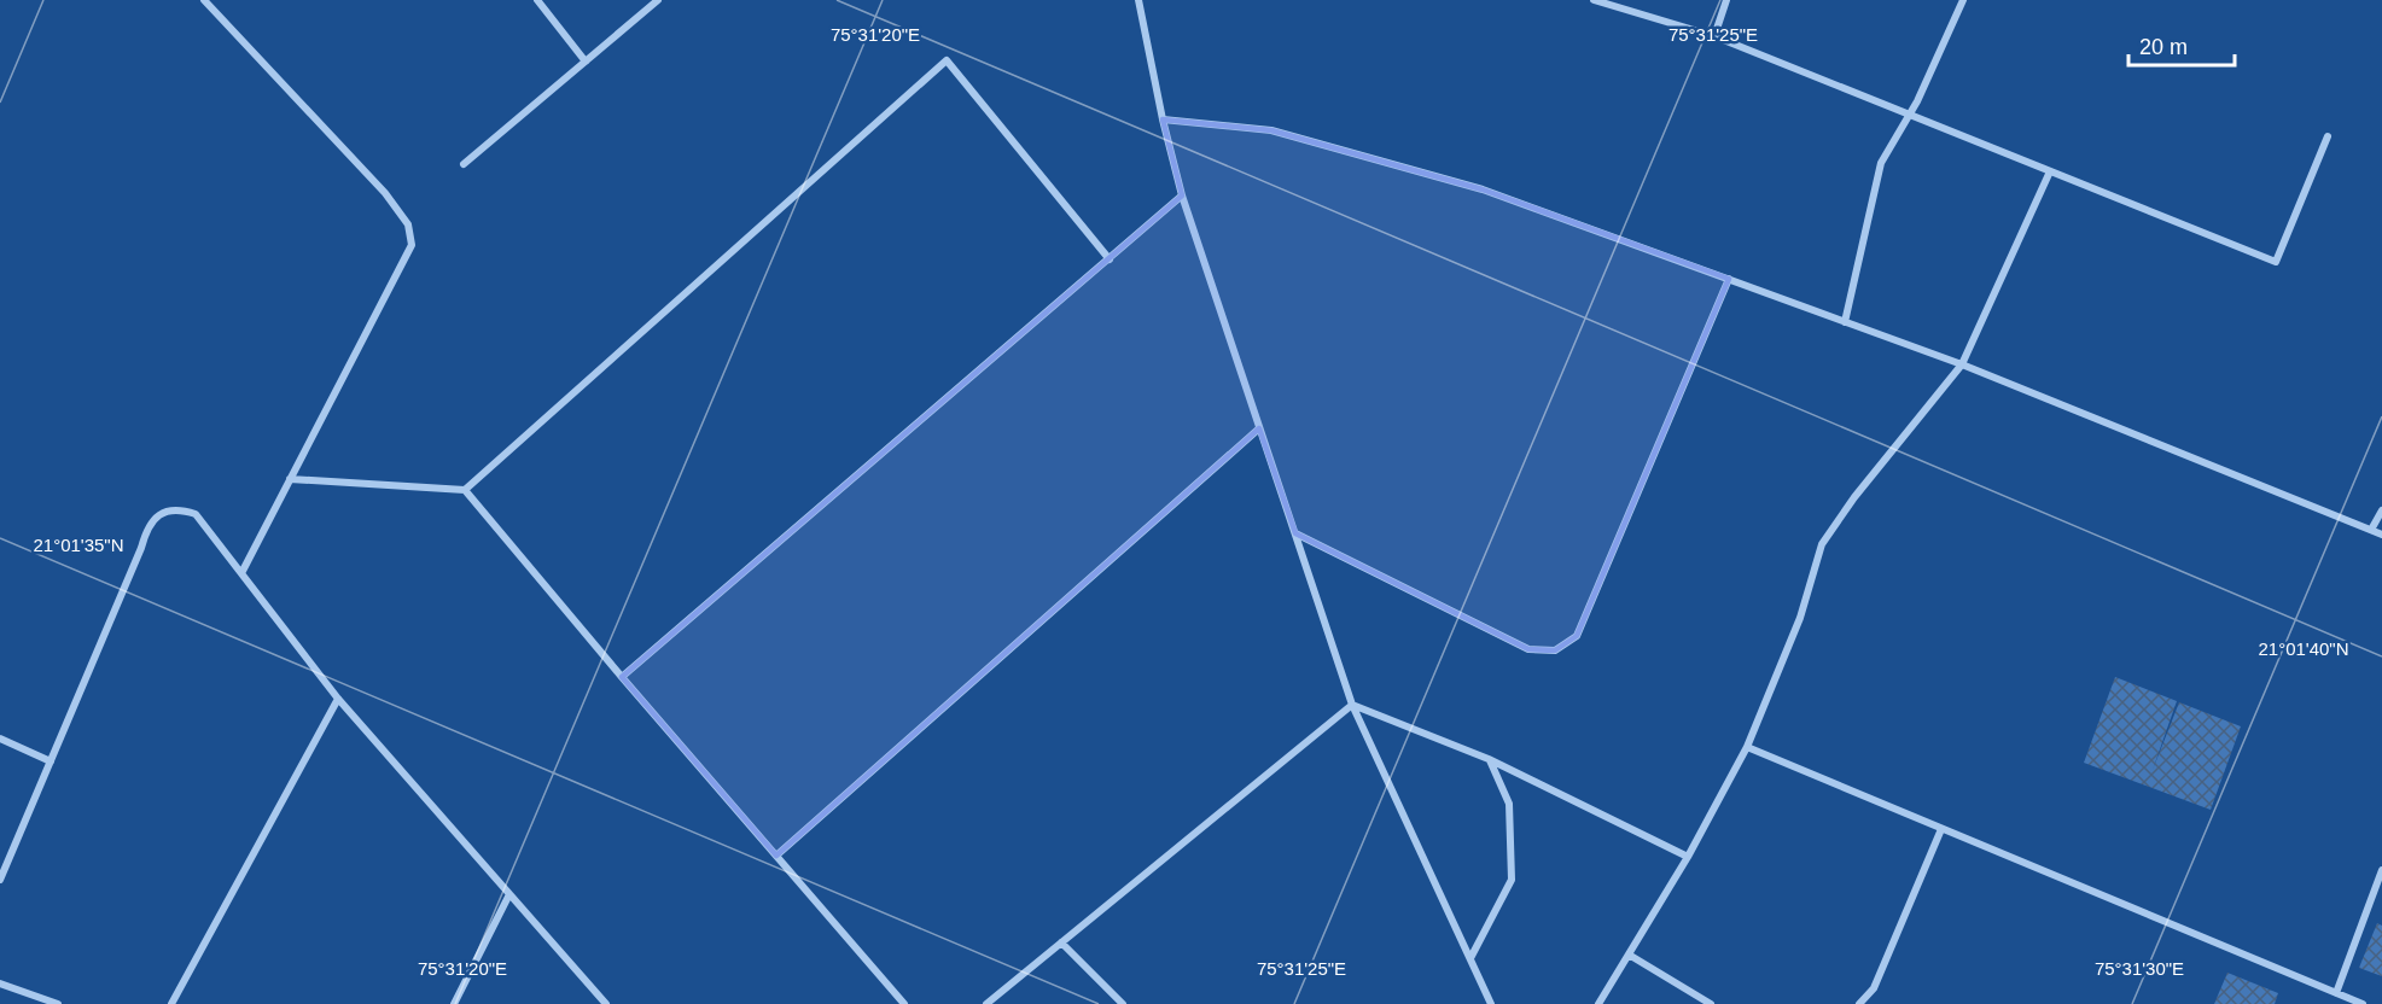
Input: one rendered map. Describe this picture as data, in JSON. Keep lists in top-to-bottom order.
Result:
{
  "scale_bar": "20 m",
  "coordinates": [
    "75°31'20\"E",
    "75°31'25\"E",
    "21°01'35\"N",
    "21°01'40\"N",
    "75°31'30\"E"
  ]
}
